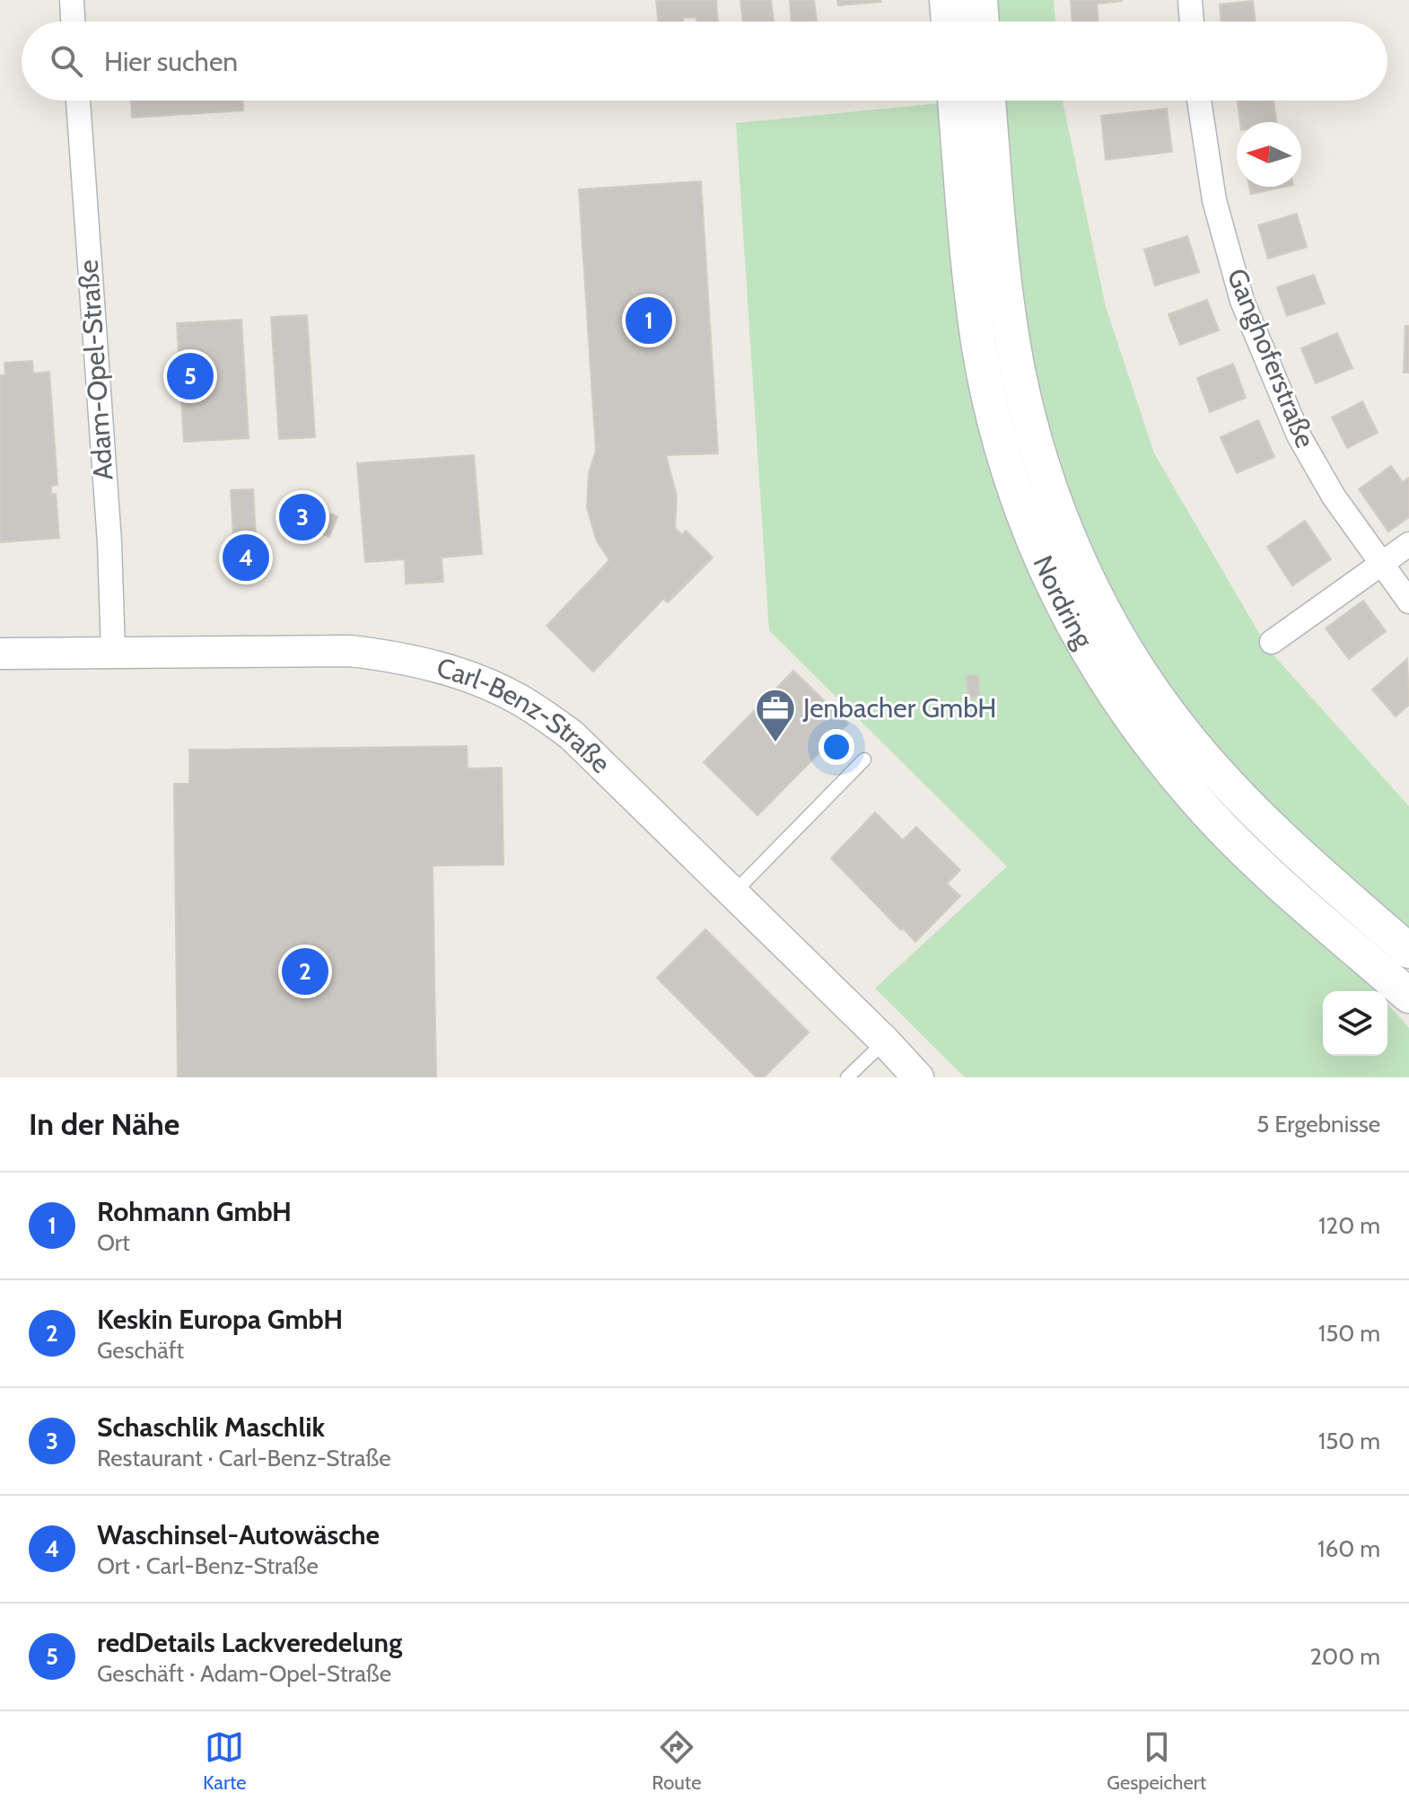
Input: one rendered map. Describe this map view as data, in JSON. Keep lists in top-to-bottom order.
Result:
{
  "streets": {
    "main road": ["Nordring"],
    "street": ["Ganghoferstraße", "Adam-Opel-Straße", "Carl-Benz-Straße"]
  },
  "crossings": [
    ["Adam-Opel-Straße", "Carl-Benz-Straße"]
  ],
  "places": {
    "office": ["Jenbacher GmbH"]
  },
  "north": "left",
  "page": {
    "search": "Hier suchen",
    "pins": [
      "1",
      "5",
      "3",
      "4",
      "2"
    ],
    "heading": ["In der Nähe", "5 Ergebnisse"],
    "list": [
      {
        "mark": "1",
        "name": "Rohmann GmbH",
        "note": "Ort",
        "value": "120 m"
      },
      {
        "mark": "2",
        "name": "Keskin Europa GmbH",
        "note": "Geschäft",
        "value": "150 m"
      },
      {
        "mark": "3",
        "name": "Schaschlik Maschlik",
        "note": "Restaurant · Carl-Benz-Straße",
        "value": "150 m"
      },
      {
        "mark": "4",
        "name": "Waschinsel-Autowäsche",
        "note": "Ort · Carl-Benz-Straße",
        "value": "160 m"
      },
      {
        "mark": "5",
        "name": "redDetails Lackveredelung",
        "note": "Geschäft · Adam-Opel-Straße",
        "value": "200 m"
      }
    ],
    "nav": ["Karte", "Route", "Gespeichert"]
  }
}
